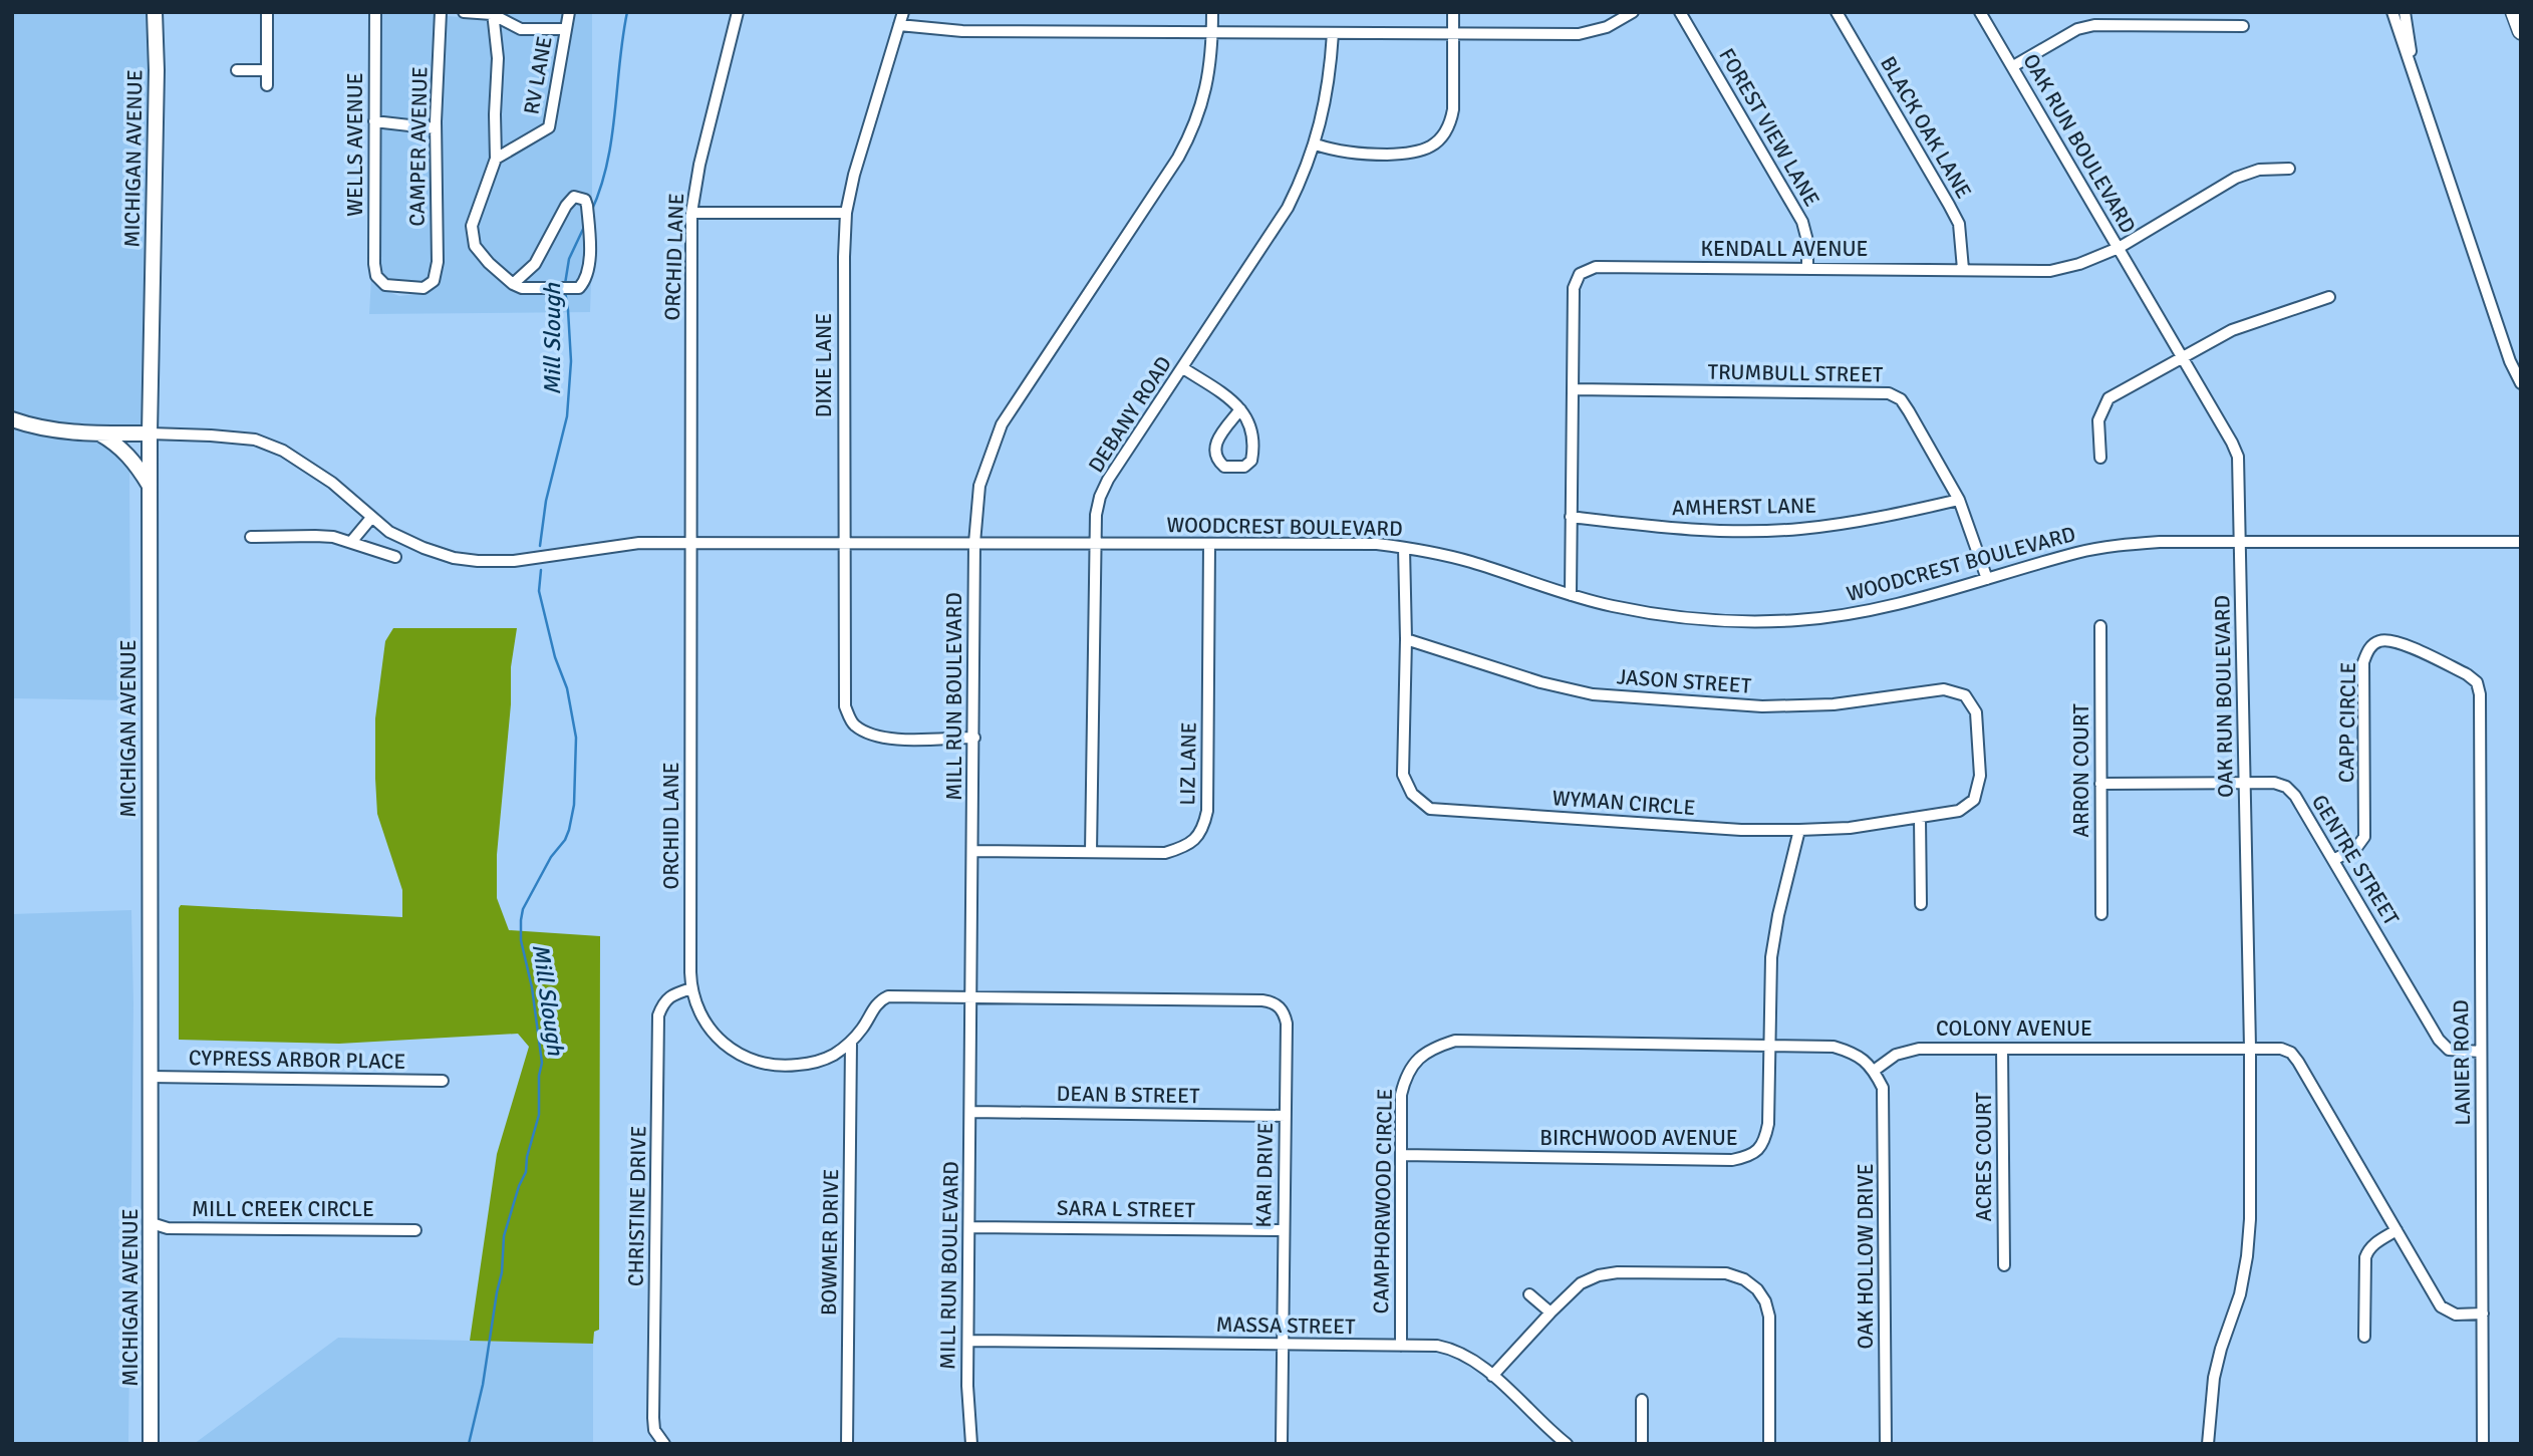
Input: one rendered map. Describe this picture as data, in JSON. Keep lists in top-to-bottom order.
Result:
{
  "streets": {
    "main road": ["MICHIGAN AVENUE"],
    "street": [
      "RV LANE",
      "FOREST VIEW LANE",
      "BLACK OAK LANE",
      "OAK RUN BOULEVARD",
      "WELLS AVENUE",
      "CAMPER AVENUE",
      "KENDALL AVENUE",
      "ORCHID LANE",
      "DIXIE LANE",
      "TRUMBULL STREET",
      "DEBANY ROAD",
      "AMHERST LANE",
      "WOODCREST BOULEVARD",
      "JASON STREET",
      "MILL RUN BOULEVARD",
      "CAPP CIRCLE",
      "LIZ LANE",
      "ARRON COURT",
      "WYMAN CIRCLE",
      "GENTRE STREET",
      "COLONY AVENUE",
      "CYPRESS ARBOR PLACE",
      "LANIER ROAD",
      "DEAN B STREET",
      "BIRCHWOOD AVENUE",
      "ACRES COURT",
      "KARI DRIVE",
      "CAMPHORWOOD CIRCLE",
      "CHRISTINE DRIVE",
      "MILL CREEK CIRCLE",
      "SARA L STREET",
      "BOWMER DRIVE",
      "OAK HOLLOW DRIVE",
      "MASSA STREET"
    ]
  },
  "crossings": [
    ["FOREST VIEW LANE", "KENDALL AVENUE"],
    ["BLACK OAK LANE", "KENDALL AVENUE"],
    ["OAK RUN BOULEVARD", "KENDALL AVENUE"],
    ["OAK RUN BOULEVARD", "WOODCREST BOULEVARD"],
    ["OAK RUN BOULEVARD", "GENTRE STREET"],
    ["OAK RUN BOULEVARD", "COLONY AVENUE"],
    ["WELLS AVENUE", "CAMPER AVENUE"],
    ["MICHIGAN AVENUE", "WOODCREST BOULEVARD"],
    ["MICHIGAN AVENUE", "CYPRESS ARBOR PLACE"],
    ["MICHIGAN AVENUE", "MILL CREEK CIRCLE"],
    ["KENDALL AVENUE", "TRUMBULL STREET"],
    ["KENDALL AVENUE", "AMHERST LANE"],
    ["KENDALL AVENUE", "WOODCREST BOULEVARD"],
    ["ORCHID LANE", "WOODCREST BOULEVARD"],
    ["ORCHID LANE", "MILL RUN BOULEVARD"],
    ["ORCHID LANE", "KARI DRIVE"],
    ["ORCHID LANE", "CHRISTINE DRIVE"],
    ["ORCHID LANE", "BOWMER DRIVE"],
    ["DIXIE LANE", "WOODCREST BOULEVARD"],
    ["DIXIE LANE", "MILL RUN BOULEVARD"],
    ["TRUMBULL STREET", "AMHERST LANE"],
    ["TRUMBULL STREET", "WOODCREST BOULEVARD"],
    ["DEBANY ROAD", "WOODCREST BOULEVARD"],
    ["DEBANY ROAD", "LIZ LANE"],
    ["WOODCREST BOULEVARD", "MILL RUN BOULEVARD"],
    ["WOODCREST BOULEVARD", "LIZ LANE"],
    ["WOODCREST BOULEVARD", "WYMAN CIRCLE"],
    ["JASON STREET", "WYMAN CIRCLE"],
    ["MILL RUN BOULEVARD", "LIZ LANE"],
    ["MILL RUN BOULEVARD", "DEAN B STREET"],
    ["MILL RUN BOULEVARD", "SARA L STREET"],
    ["MILL RUN BOULEVARD", "MASSA STREET"],
    ["CAPP CIRCLE", "GENTRE STREET"],
    ["CAPP CIRCLE", "LANIER ROAD"],
    ["ARRON COURT", "GENTRE STREET"],
    ["WYMAN CIRCLE", "BIRCHWOOD AVENUE"],
    ["GENTRE STREET", "LANIER ROAD"],
    ["COLONY AVENUE", "LANIER ROAD"],
    ["COLONY AVENUE", "ACRES COURT"],
    ["COLONY AVENUE", "OAK HOLLOW DRIVE"],
    ["DEAN B STREET", "KARI DRIVE"],
    ["BIRCHWOOD AVENUE", "CAMPHORWOOD CIRCLE"],
    ["KARI DRIVE", "SARA L STREET"],
    ["KARI DRIVE", "MASSA STREET"],
    ["CAMPHORWOOD CIRCLE", "MASSA STREET"]
  ],
  "water": ["Mill Slough"]
}
